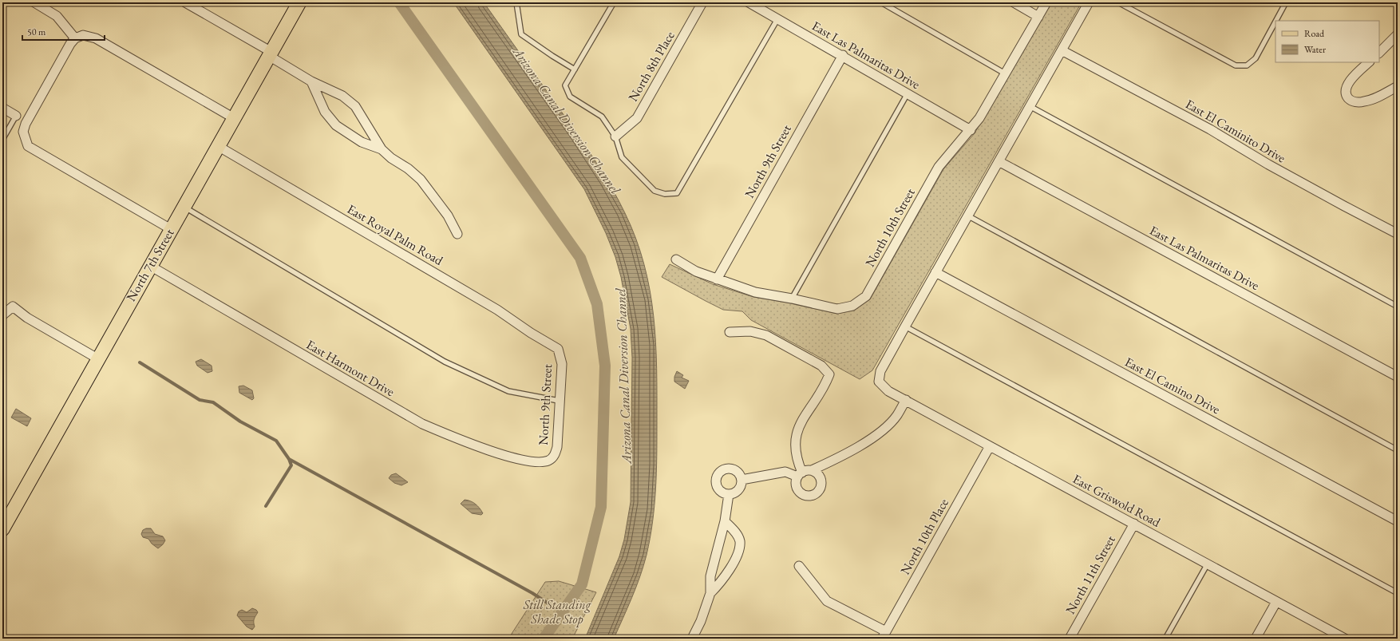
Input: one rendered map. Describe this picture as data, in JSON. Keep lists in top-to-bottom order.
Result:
{
  "streets": {
    "main road": ["North 7th Street"],
    "street": [
      "East Las Palmaritas Drive",
      "North 8th Place",
      "East El Caminito Drive",
      "North 9th Street",
      "North 10th Street",
      "East Royal Palm Road",
      "East Harmont Drive",
      "East El Camino Drive",
      "East Griswold Road",
      "North 10th Place",
      "North 11th Street"
    ]
  },
  "crossings": [
    ["East Las Palmaritas Drive", "North 9th Street"],
    ["East Las Palmaritas Drive", "North 10th Street"],
    ["North 9th Street", "North 10th Street"],
    ["North 9th Street", "East Royal Palm Road"],
    ["North 9th Street", "East Harmont Drive"],
    ["East Royal Palm Road", "North 7th Street"],
    ["North 7th Street", "East Harmont Drive"],
    ["East Griswold Road", "North 10th Place"],
    ["East Griswold Road", "North 11th Street"]
  ],
  "water": ["Arizona Canal Diversion Channel"],
  "parks": ["Still Standing Shade Stop"],
  "legend": ["Road", "Water"],
  "scale_bar": "50 m"
}
